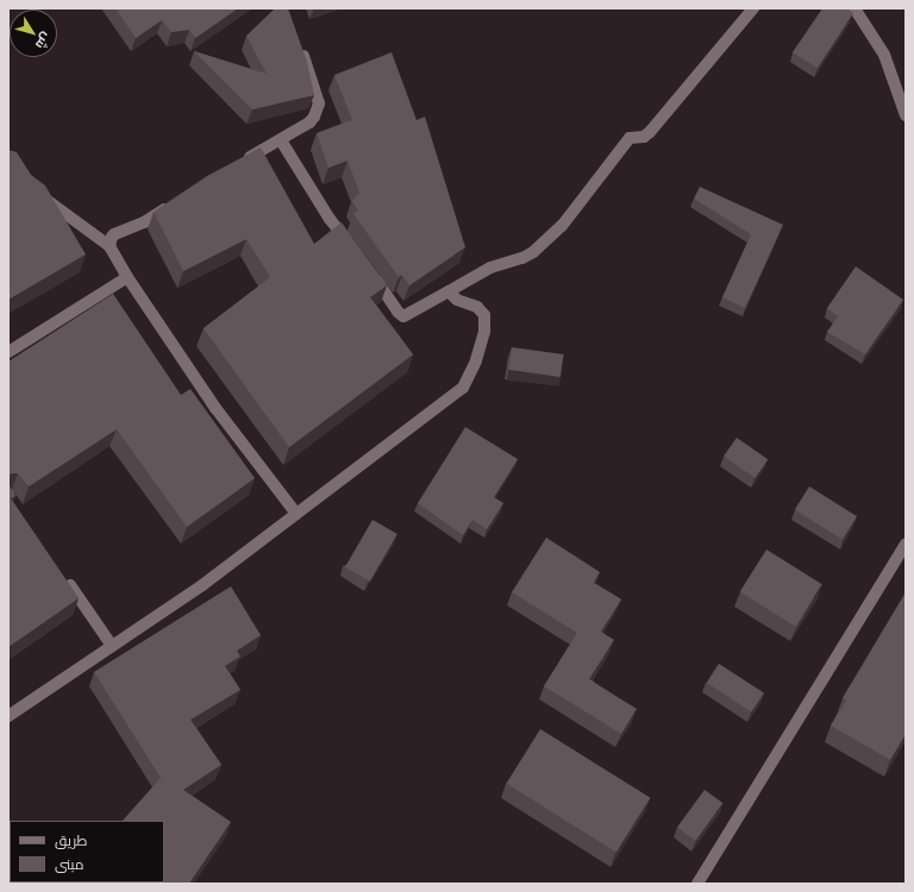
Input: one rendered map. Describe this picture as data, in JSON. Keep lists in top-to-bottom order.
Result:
{
  "legend": ["طريق", "مبنى"],
  "north": "bottom right"
}
